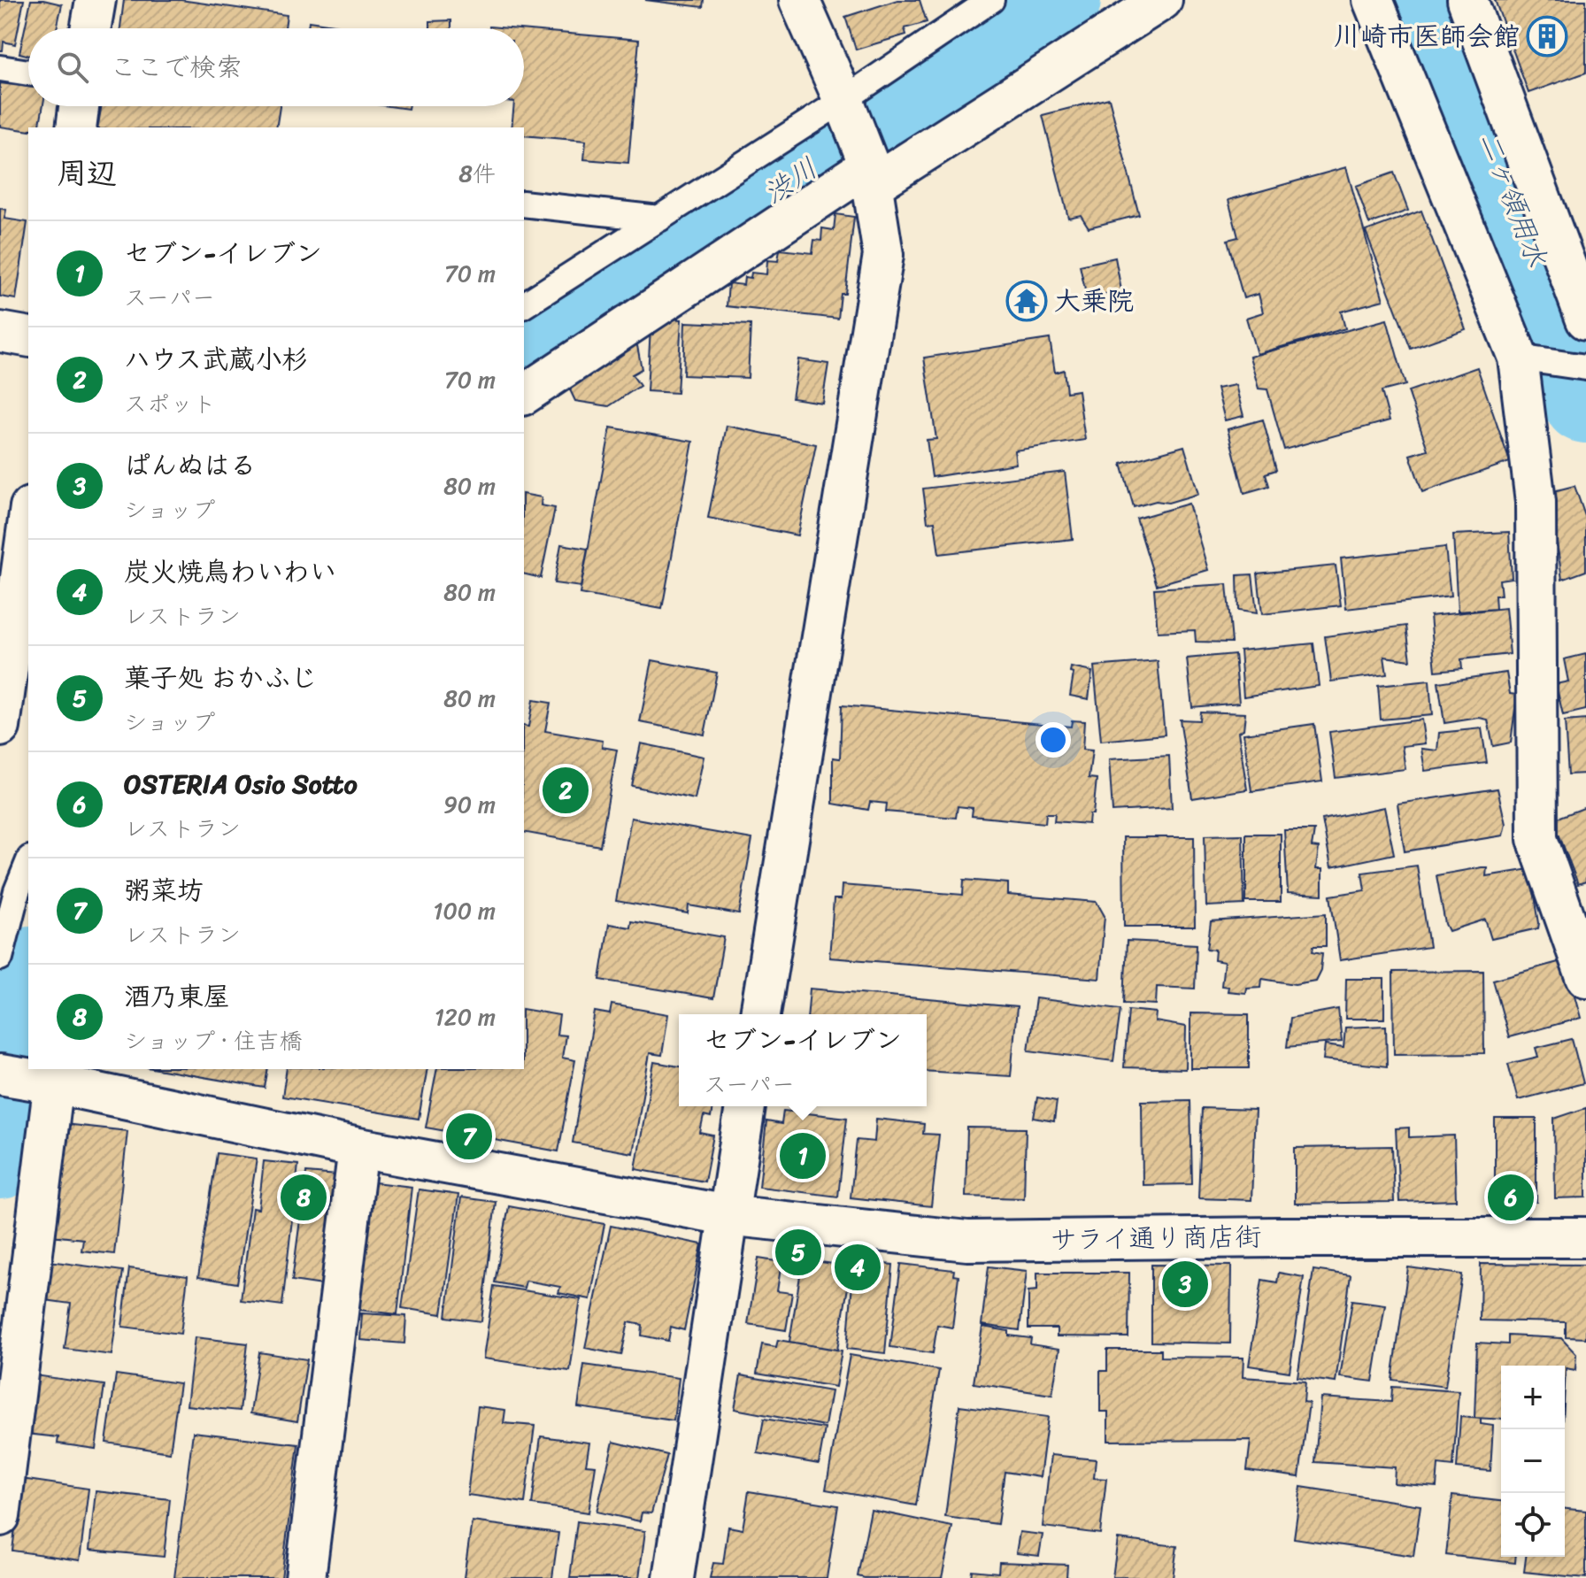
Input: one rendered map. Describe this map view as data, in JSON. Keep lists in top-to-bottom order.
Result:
{
  "streets": {
    "street": ["サライ通り商店街"]
  },
  "water": ["渋川", "二ヶ領用水"],
  "places": {
    "building": ["川崎市医師会館"],
    "temple": ["大乗院"]
  },
  "page": {
    "search": "ここで検索",
    "heading": ["周辺", "8件"],
    "list": [
      {
        "mark": "1",
        "name": "セブン-イレブン",
        "note": "スーパー",
        "value": "70 m"
      },
      {
        "mark": "2",
        "name": "ハウス武蔵小杉",
        "note": "スポット",
        "value": "70 m"
      },
      {
        "mark": "3",
        "name": "ぱんぬはる",
        "note": "ショップ",
        "value": "80 m"
      },
      {
        "mark": "4",
        "name": "炭火焼鳥わいわい",
        "note": "レストラン",
        "value": "80 m"
      },
      {
        "mark": "5",
        "name": "菓子処 おかふじ",
        "note": "ショップ",
        "value": "80 m"
      },
      {
        "mark": "6",
        "name": "OSTERIA Osio Sotto",
        "note": "レストラン",
        "value": "90 m"
      },
      {
        "mark": "7",
        "name": "粥菜坊",
        "note": "レストラン",
        "value": "100 m"
      },
      {
        "mark": "8",
        "name": "酒乃東屋",
        "note": "ショップ · 住吉橋",
        "value": "120 m"
      }
    ],
    "pins": [
      "2",
      "7",
      "1",
      "6",
      "8",
      "5",
      "4",
      "3"
    ],
    "popup": ["セブン-イレブン", "スーパー"],
    "map_buttons": ["+", "−"]
  }
}
